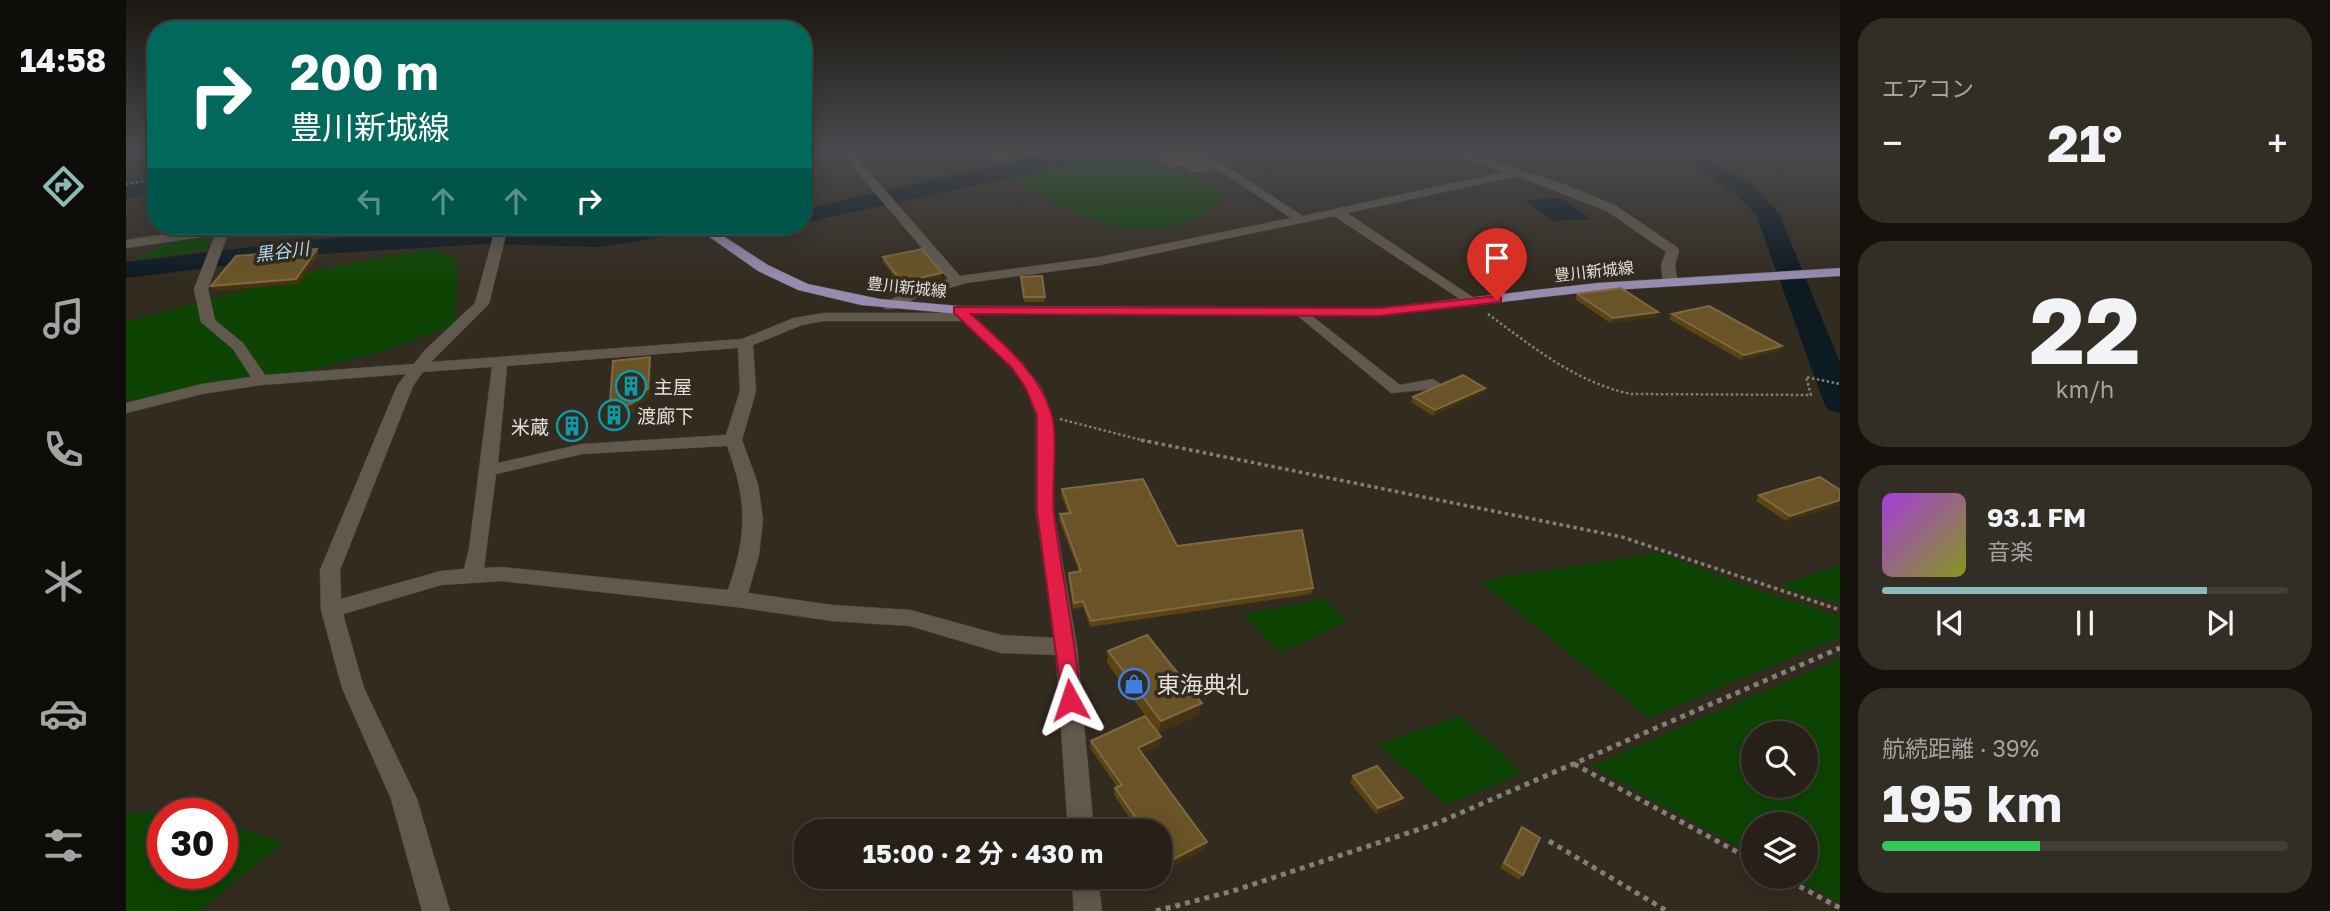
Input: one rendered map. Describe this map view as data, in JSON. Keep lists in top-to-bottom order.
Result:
{
  "streets": {
    "main road": ["豊川新城線"]
  },
  "water": ["黒谷川"],
  "places": {
    "building": ["主屋", "渡廊下", "米蔵"],
    "shop": ["東海典礼"]
  },
  "page": {
    "tabs": "14:58",
    "tile": [
      "エアコン",
      ["22", "km/h"],
      ["航続距離 · 39%", "195 km"]
    ],
    "turn": ["200 m", "豊川新城線"],
    "heat": ["−", "21°", "+"],
    "song": ["93.1 FM", "音楽"],
    "limit": "30",
    "trip": "15:00 · 2 分 · 430 m"
  }
}
